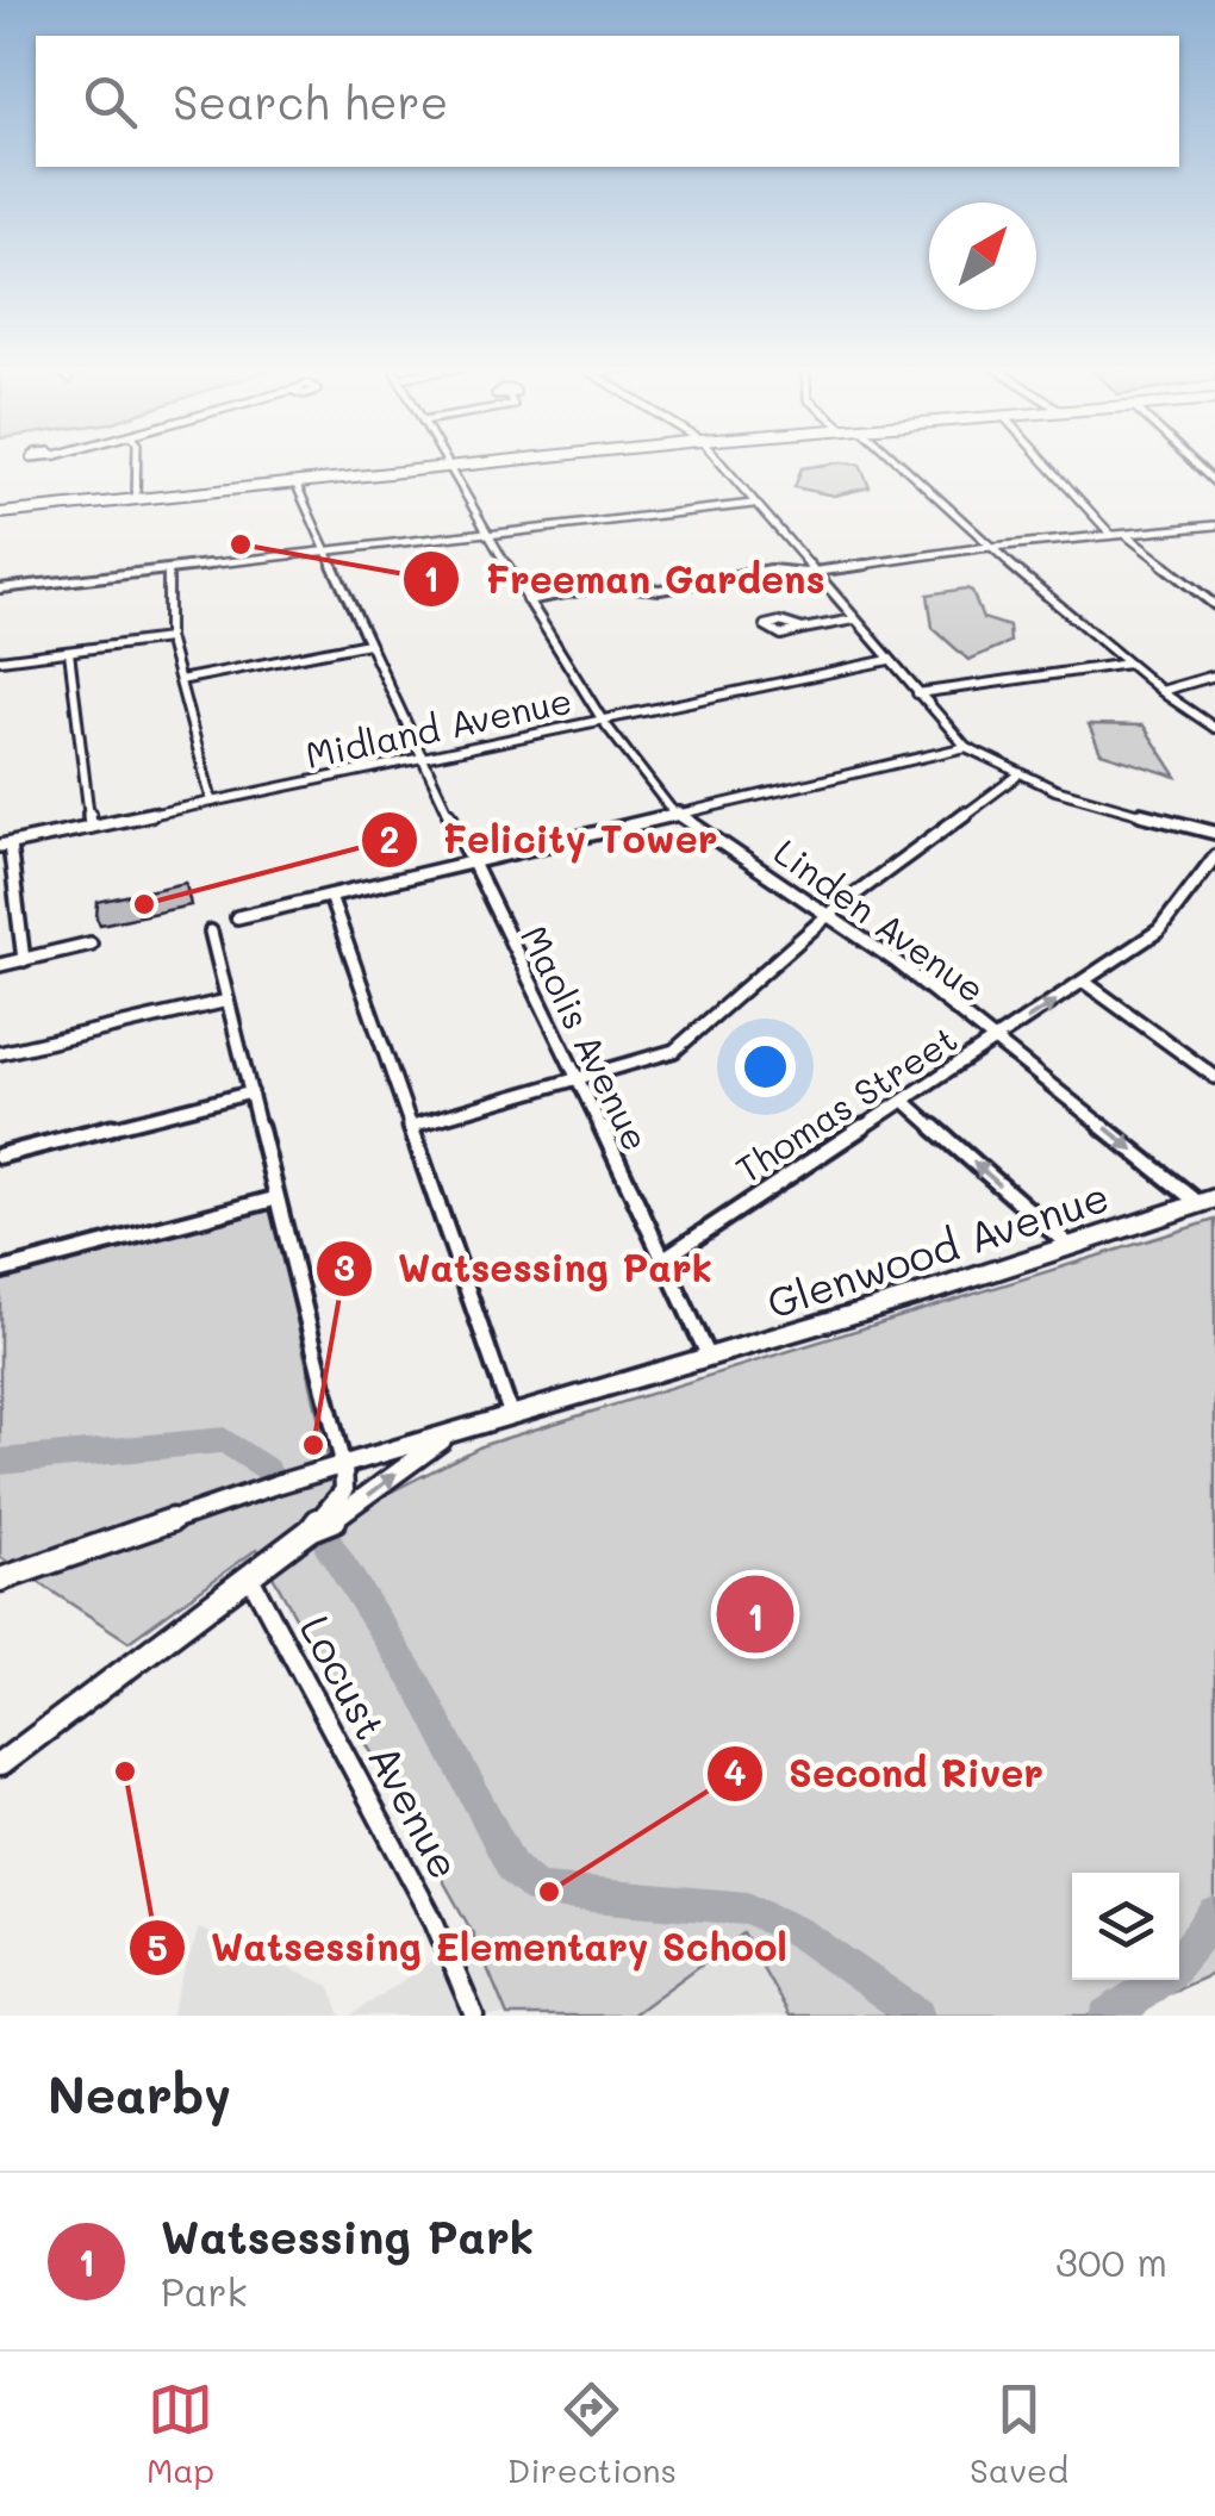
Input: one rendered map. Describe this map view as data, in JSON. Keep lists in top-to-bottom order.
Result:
{
  "streets": {
    "street": [
      "Midland Avenue",
      "Linden Avenue",
      "Maolis Avenue",
      "Thomas Street",
      "Glenwood Avenue",
      "Locust Avenue"
    ]
  },
  "crossings": [
    ["Midland Avenue", "Linden Avenue"],
    ["Midland Avenue", "Maolis Avenue"],
    ["Linden Avenue", "Thomas Street"],
    ["Linden Avenue", "Glenwood Avenue"],
    ["Maolis Avenue", "Thomas Street"],
    ["Maolis Avenue", "Glenwood Avenue"]
  ],
  "places": [
    "Freeman Gardens",
    "Felicity Tower",
    "Watsessing Park",
    "Watsessing Elementary School",
    "Second River"
  ],
  "north": "top right",
  "page": {
    "search": "Search here",
    "pins": "1",
    "heading": "Nearby",
    "list": [
      {
        "mark": "1",
        "name": "Watsessing Park",
        "note": "Park",
        "value": "300 m"
      }
    ],
    "nav": ["Map", "Directions", "Saved"]
  }
}
